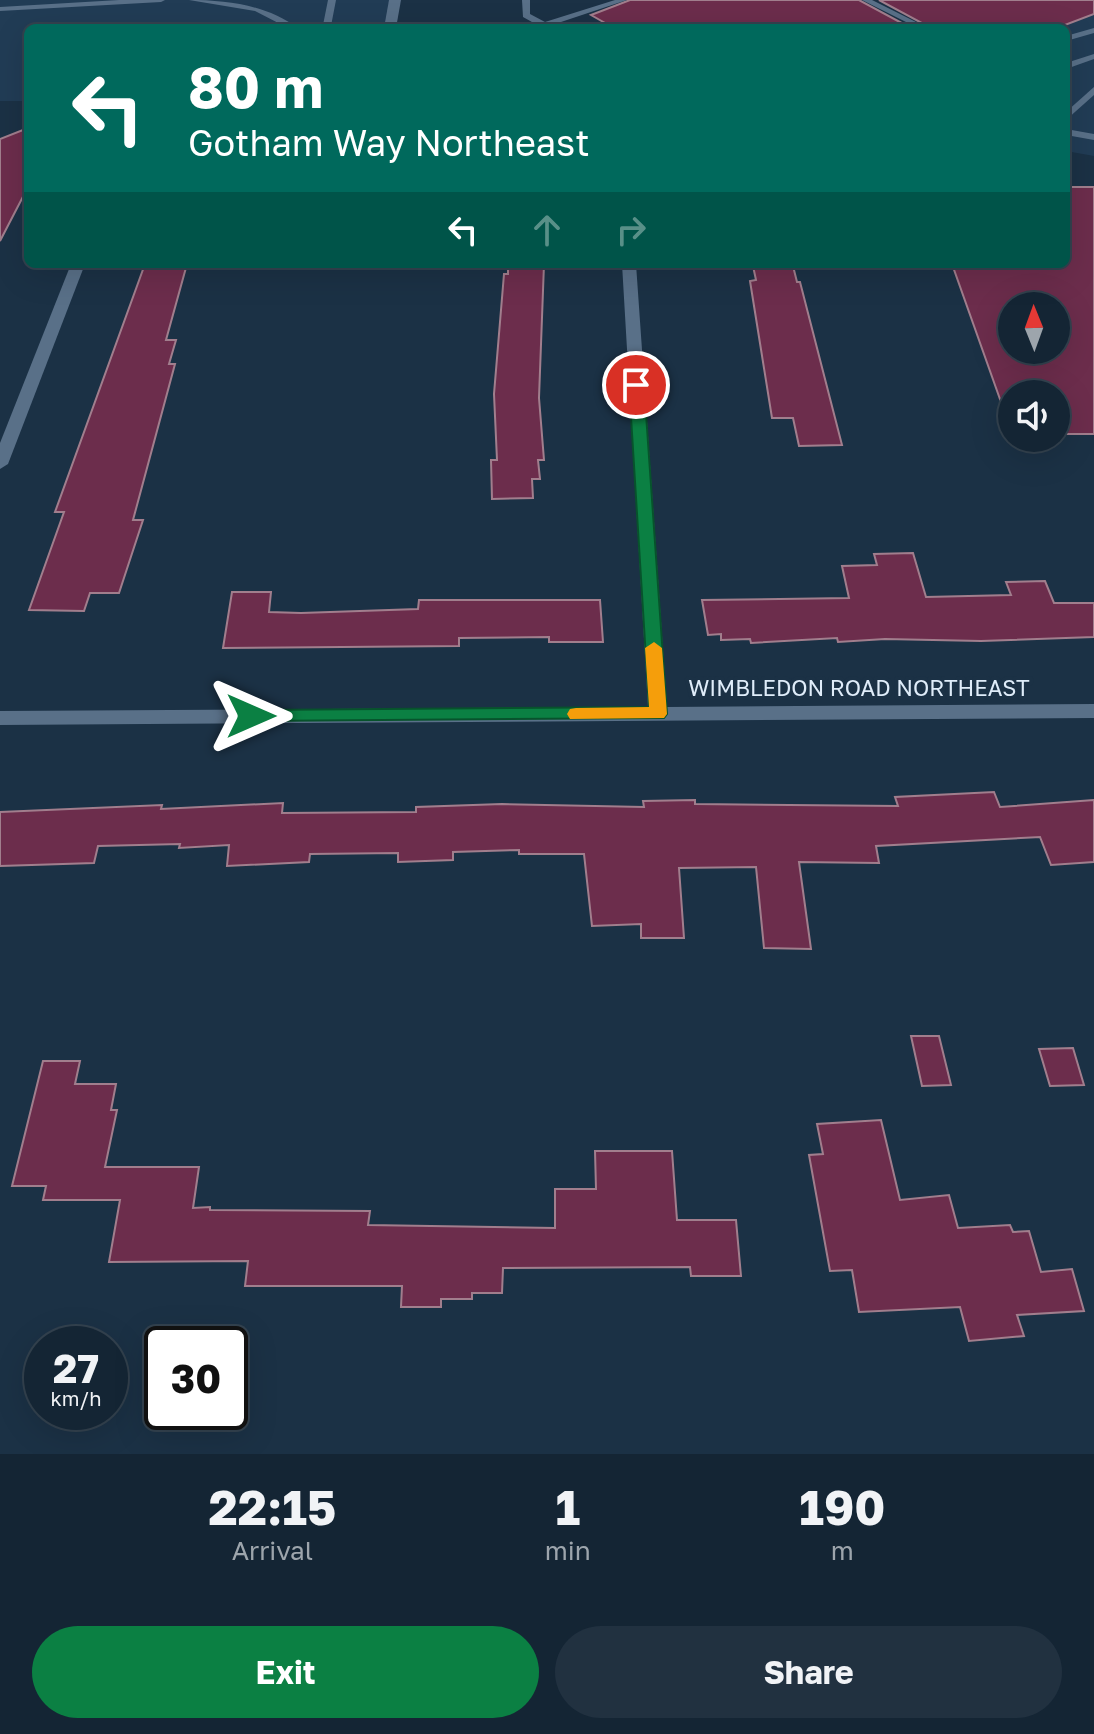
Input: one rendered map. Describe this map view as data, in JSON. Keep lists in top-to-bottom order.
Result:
{
  "streets": {
    "street": ["WIMBLEDON ROAD NORTHEAST"]
  },
  "north": "top",
  "page": {
    "turn": ["80 m", "Gotham Way Northeast"],
    "speed": "27 km/h",
    "limit": "30",
    "eta": [
      "22:15",
      "Arrival",
      "1",
      "min",
      "190",
      "m"
    ],
    "buttons": ["Exit", "Share"]
  }
}
